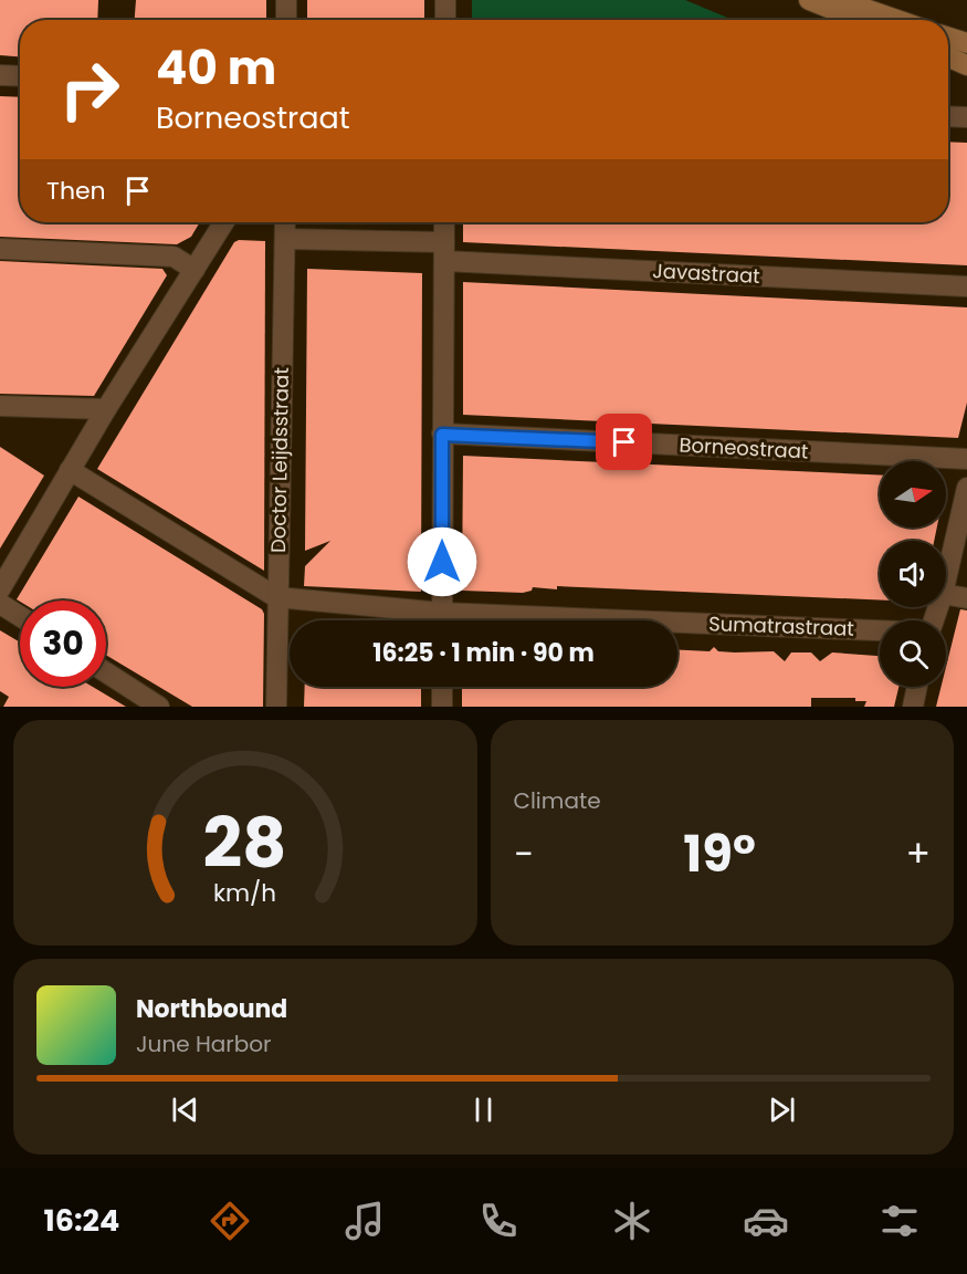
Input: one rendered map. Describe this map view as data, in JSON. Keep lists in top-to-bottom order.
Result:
{
  "streets": {
    "street": [
      "Javastraat",
      "Borneostraat",
      "Doctor Leijdsstraat",
      "Sumatrastraat"
    ]
  },
  "crossings": [
    ["Javastraat", "Doctor Leijdsstraat"],
    ["Doctor Leijdsstraat", "Sumatrastraat"]
  ],
  "north": "right",
  "page": {
    "turn": ["40 m", "Borneostraat"],
    "then": "Then",
    "limit": "30",
    "trip": "16:25 · 1 min · 90 m",
    "tile": "Climate",
    "heat": ["−", "19°", "+"],
    "song": ["Northbound", "June Harbor"],
    "tabs": "16:24",
    "gauge": ["28", "km/h"]
  }
}
